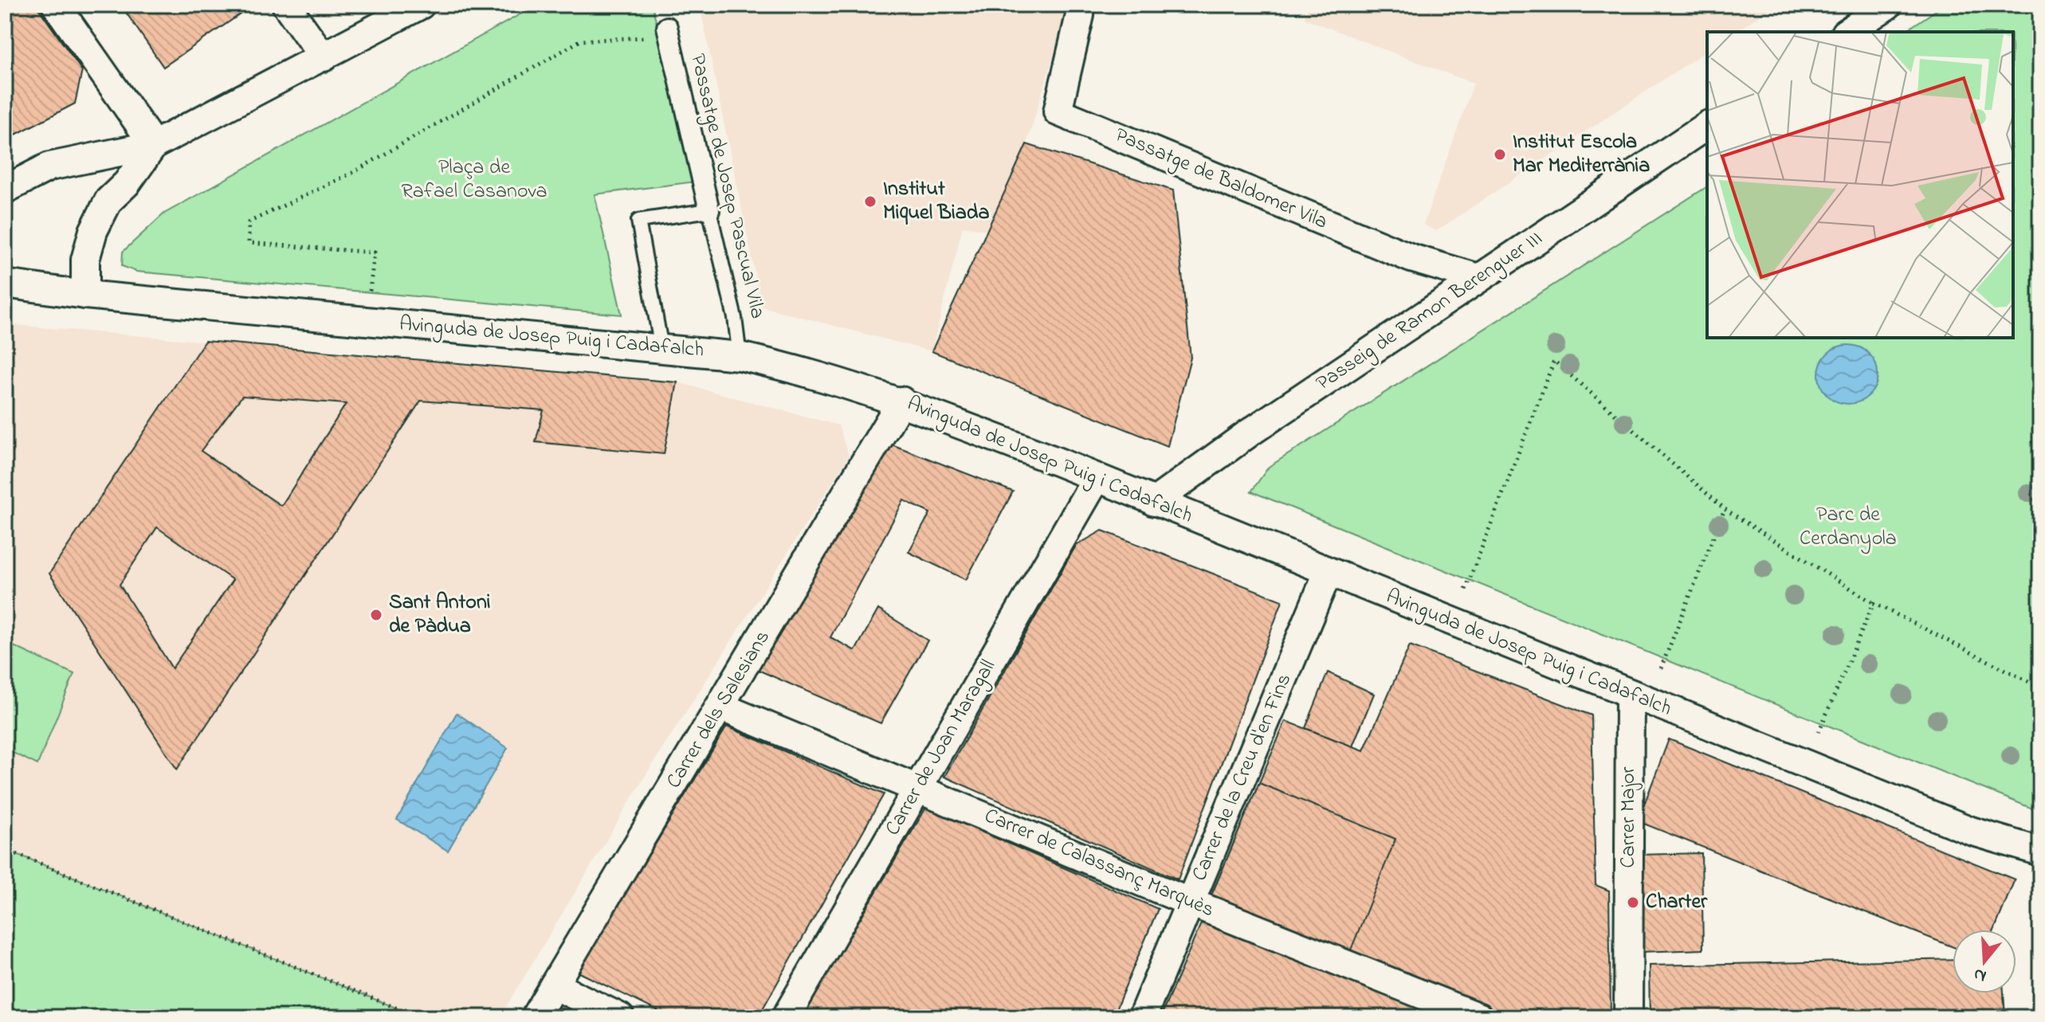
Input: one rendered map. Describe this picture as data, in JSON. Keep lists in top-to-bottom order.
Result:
{
  "streets": {
    "street": [
      "Passatge de Baldomer Vila",
      "Passatge de Josep Pascual Vila",
      "Passeig de Ramon Berenguer III",
      "Avinguda de Josep Puig i Cadafalch",
      "Carrer dels Salesians",
      "Carrer de Joan Maragall",
      "Carrer de la Creu d'en Fins",
      "Carrer Major",
      "Carrer de Calassanç Marquès"
    ]
  },
  "crossings": [
    ["Passatge de Baldomer Vila", "Passeig de Ramon Berenguer III"],
    ["Passatge de Josep Pascual Vila", "Avinguda de Josep Puig i Cadafalch"],
    ["Passeig de Ramon Berenguer III", "Avinguda de Josep Puig i Cadafalch"],
    ["Avinguda de Josep Puig i Cadafalch", "Carrer dels Salesians"],
    ["Avinguda de Josep Puig i Cadafalch", "Carrer de Joan Maragall"],
    ["Avinguda de Josep Puig i Cadafalch", "Carrer de la Creu d'en Fins"],
    ["Avinguda de Josep Puig i Cadafalch", "Carrer Major"],
    ["Carrer dels Salesians", "Carrer de Calassanç Marquès"],
    ["Carrer de Joan Maragall", "Carrer de Calassanç Marquès"],
    ["Carrer de la Creu d'en Fins", "Carrer de Calassanç Marquès"]
  ],
  "parks": ["Plaça de Rafael Casanova", "Parc de Cerdanyola"],
  "places": [
    "Institut Escola Mar Mediterrània",
    "Institut Miquel Biada",
    "Sant Antoni de Pàdua",
    "Charter"
  ],
  "north": "bottom"
}
